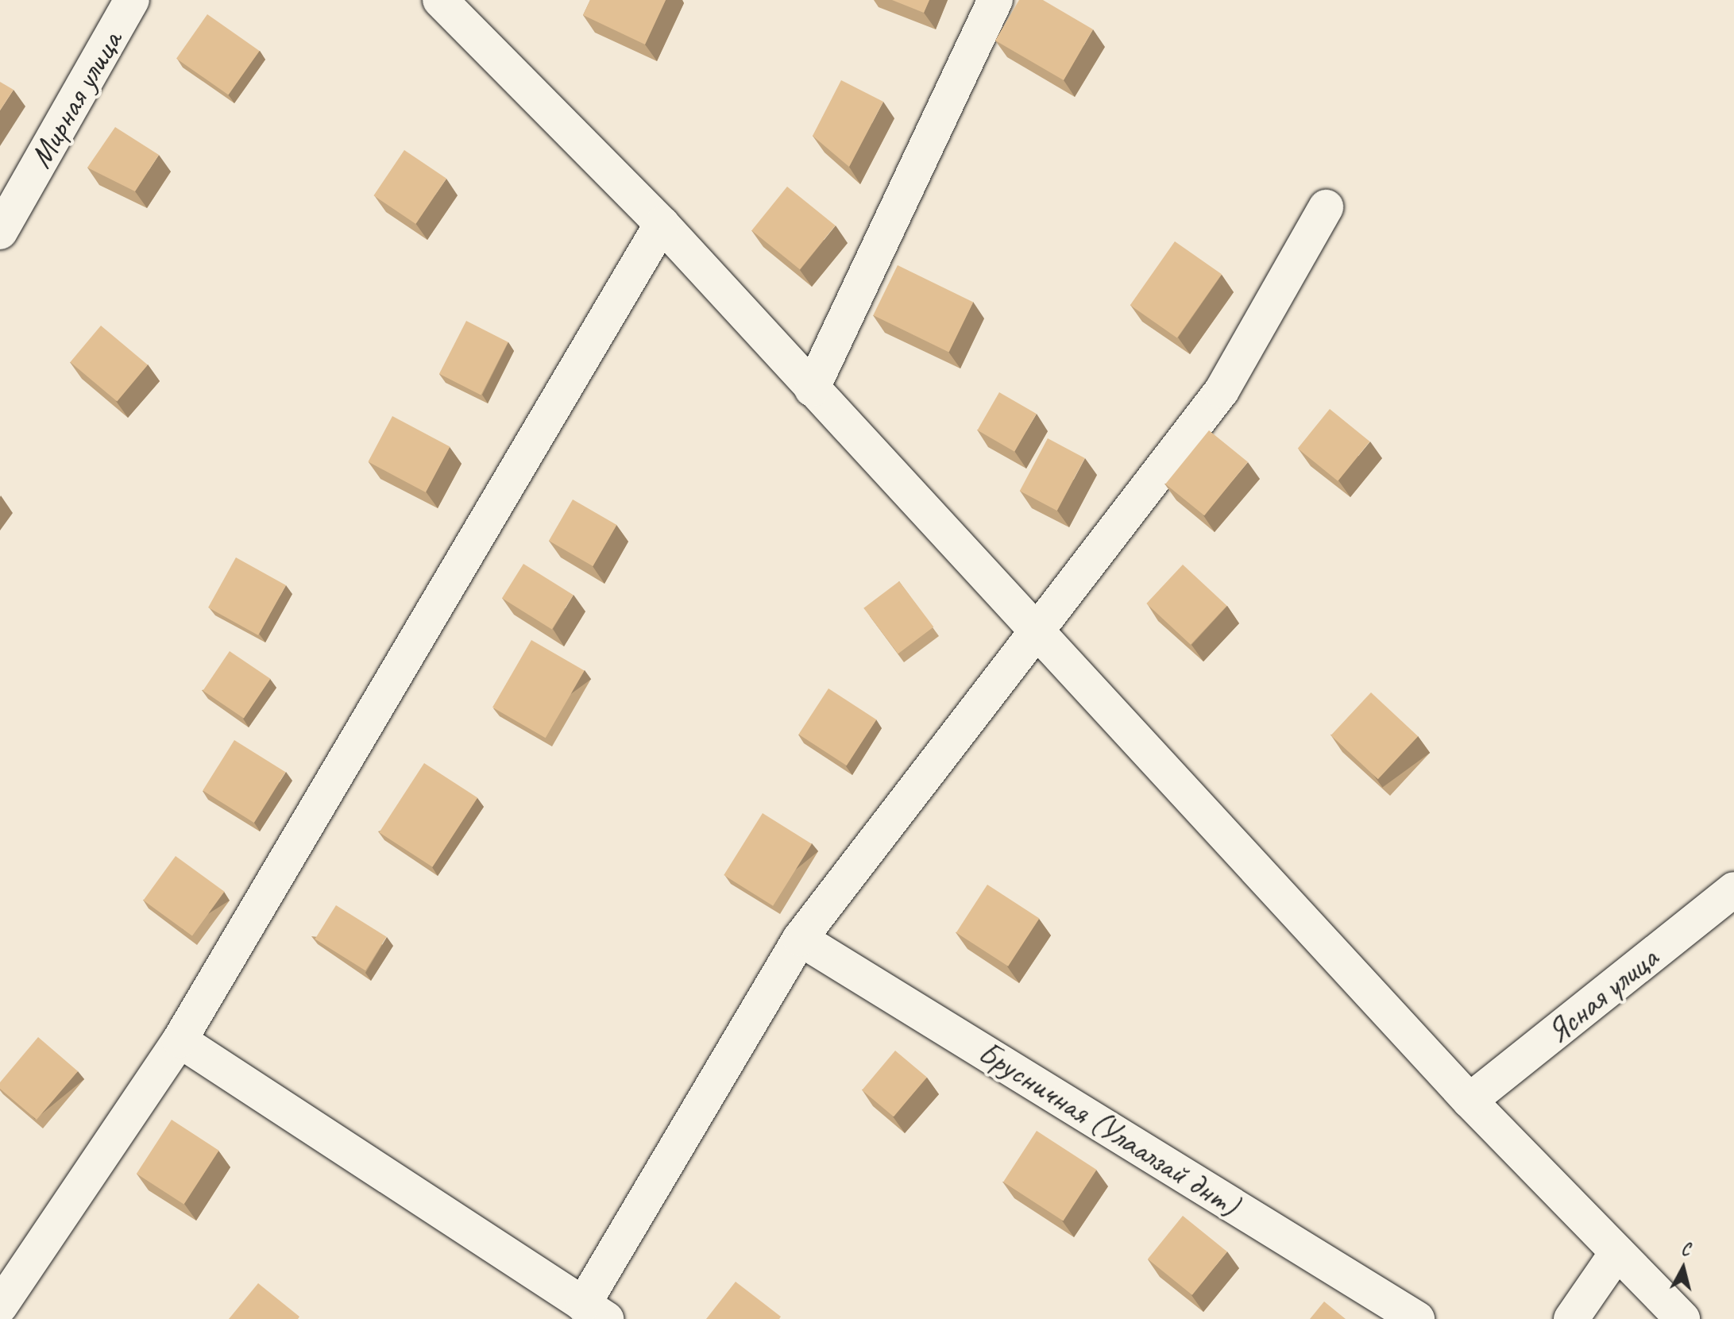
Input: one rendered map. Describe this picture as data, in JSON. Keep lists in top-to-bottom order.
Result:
{
  "streets": {
    "street": ["Мирная улица", "Ясная улица", "Брусничная (Улаалзай днт)"]
  },
  "north": "top"
}
